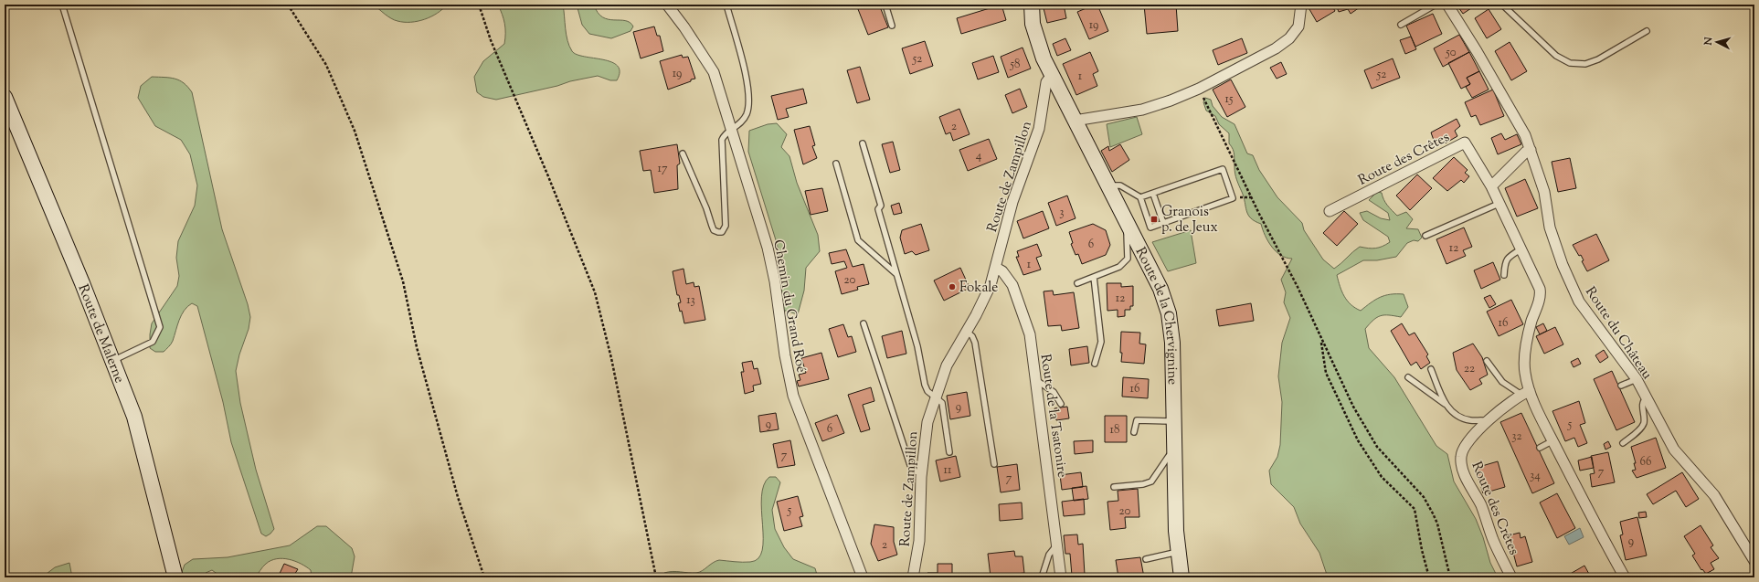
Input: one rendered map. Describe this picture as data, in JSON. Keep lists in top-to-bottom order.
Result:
{
  "streets": {
    "street": [
      "Route des Crêtes",
      "Route de Zampillon",
      "Chemin du Grand Roé",
      "Route de la Chervignine",
      "Route du Château",
      "Route de Malerne",
      "Route de la Tsatonire"
    ]
  },
  "crossings": [
    ["Route de Zampillon", "Route de la Chervignine"],
    ["Route de Zampillon", "Route de la Tsatonire"]
  ],
  "places": {
    "transit": ["Granois p. de Jeux"],
    "other": ["Fokale"]
  },
  "house_numbers": [
    "19",
    "50",
    "52",
    "58",
    "19",
    "52",
    "1",
    "15",
    "2",
    "4",
    "17",
    "3",
    "6",
    "12",
    "1",
    "20",
    "12",
    "13",
    "16",
    "22",
    "16",
    "9",
    "9",
    "5",
    "6",
    "18",
    "32",
    "7",
    "66",
    "11",
    "7",
    "34",
    "7",
    "5",
    "20",
    "9",
    "2"
  ],
  "north": "left"
}
